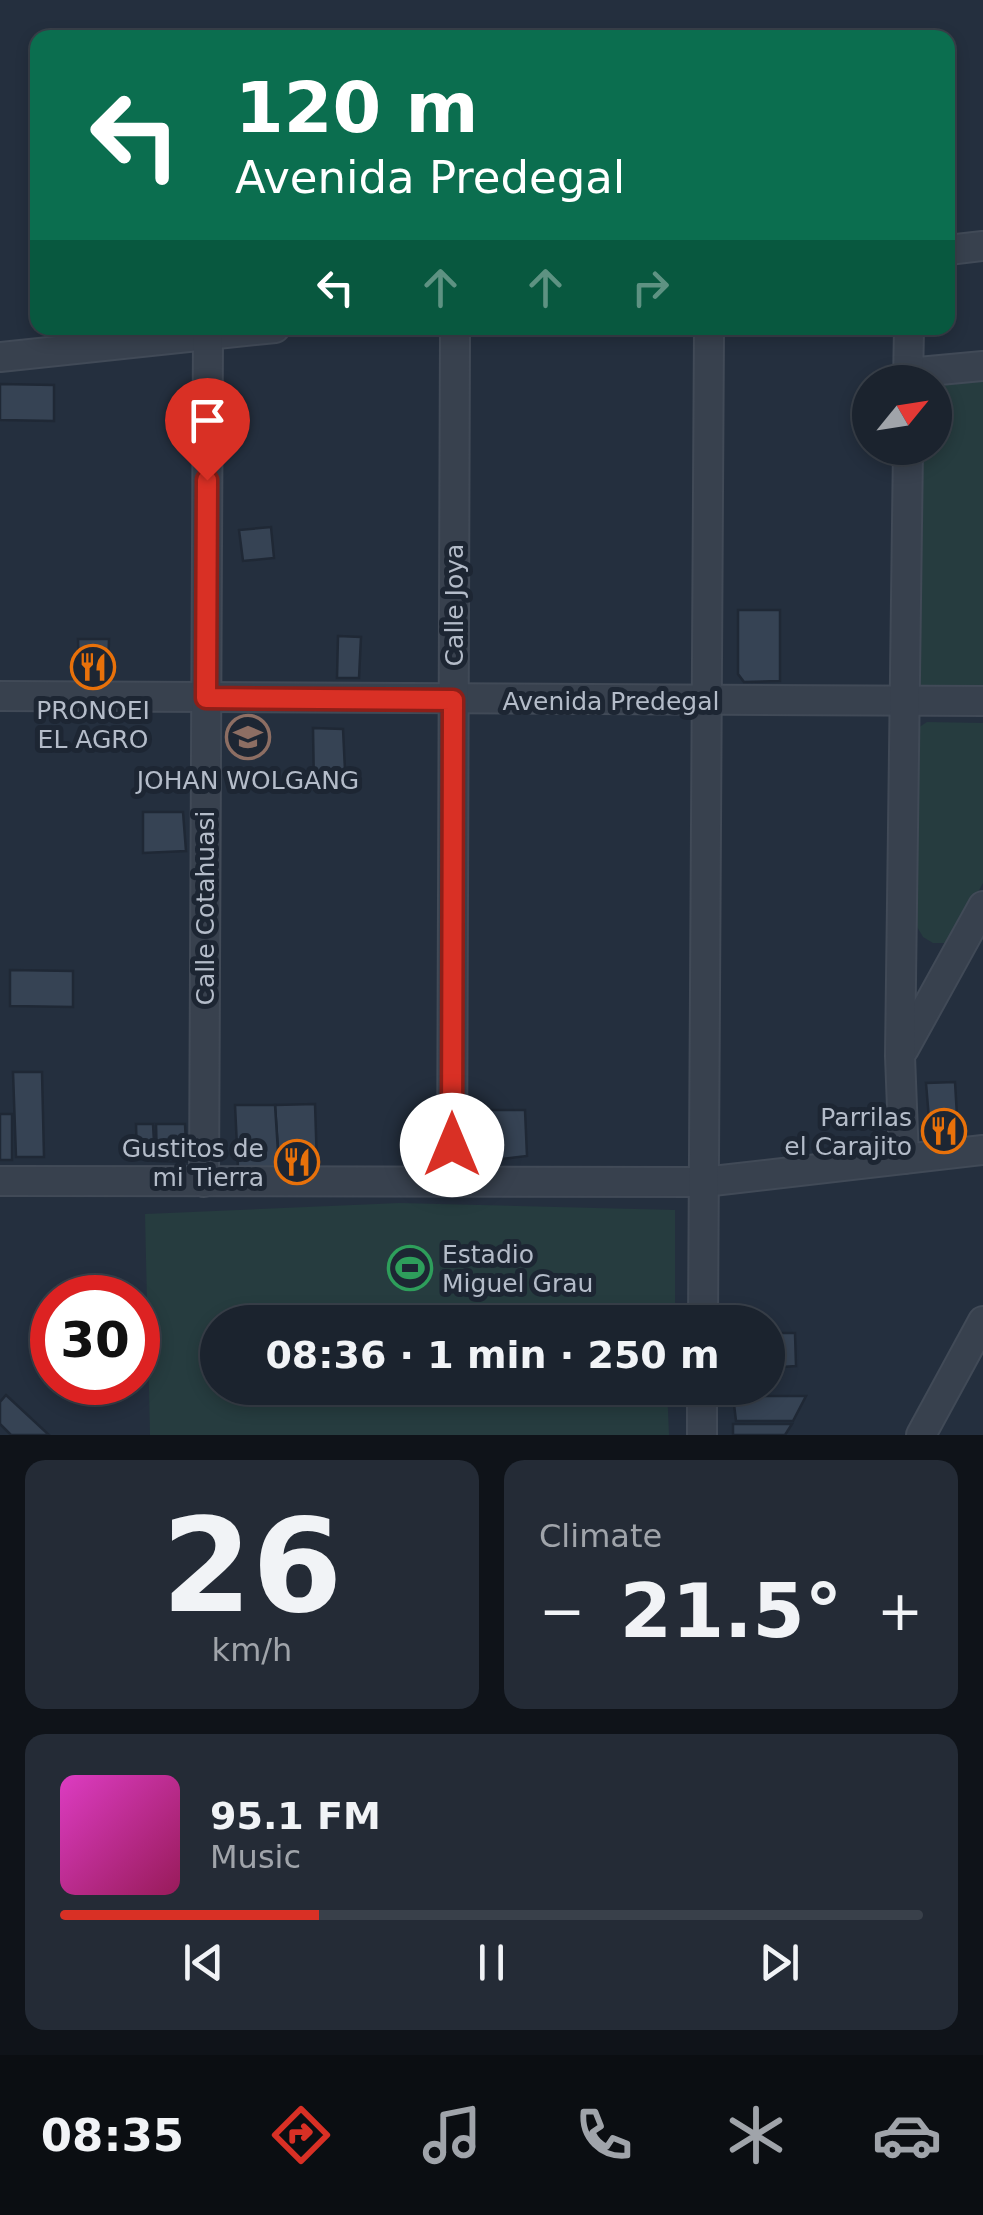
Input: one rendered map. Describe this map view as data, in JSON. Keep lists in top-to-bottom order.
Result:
{
  "streets": {
    "street": ["Calle Joya", "Avenida Predegal", "Calle Cotahuasi"]
  },
  "crossings": [
    ["Calle Joya", "Avenida Predegal"],
    ["Avenida Predegal", "Calle Cotahuasi"]
  ],
  "places": {
    "restaurant": ["PRONOEI EL AGRO", "Parrilas el Carajito", "Gustitos de mi Tierra"],
    "school or university": ["JOHAN WOLGANG"],
    "sports": ["Estadio Miguel Grau"]
  },
  "north": "top right",
  "page": {
    "turn": ["120 m", "Avenida Predegal"],
    "limit": "30",
    "trip": "08:36 · 1 min · 250 m",
    "tile": [
      ["26", "km/h"],
      "Climate"
    ],
    "heat": ["−", "21.5°", "+"],
    "song": ["95.1 FM", "Music"],
    "tabs": "08:35"
  }
}
